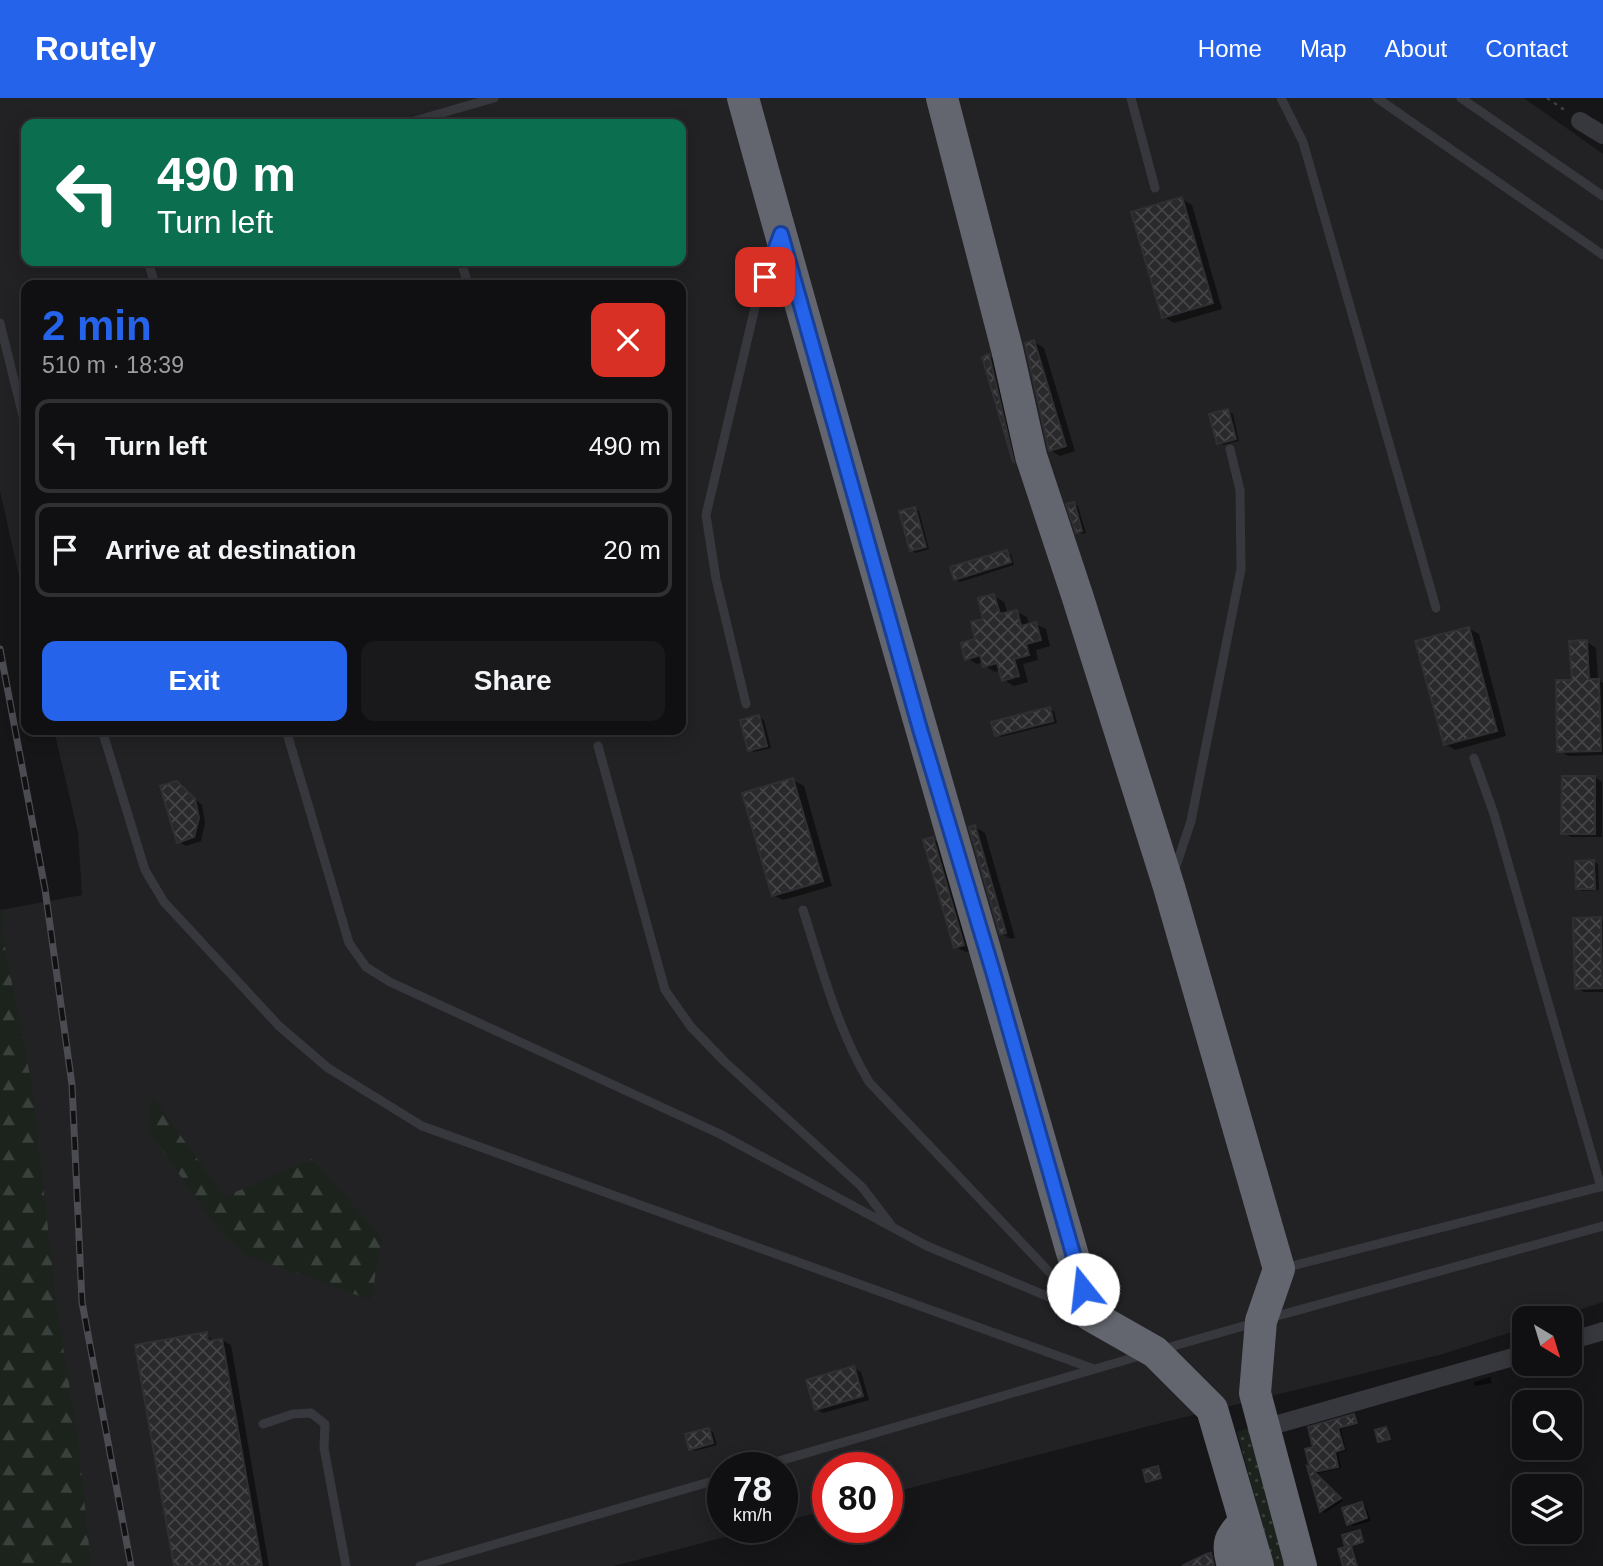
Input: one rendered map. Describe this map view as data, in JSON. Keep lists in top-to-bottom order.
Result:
{
  "north": "bottom right",
  "page": {
    "header": "Routely",
    "nav": [
      "Home",
      "Map",
      "About",
      "Contact"
    ],
    "turn": ["490 m", "Turn left"],
    "heading": ["2 min", "510 m · 18:39"],
    "list": [
      {
        "name": "Turn left",
        "value": "490 m"
      },
      {
        "name": "Arrive at destination",
        "value": "20 m"
      }
    ],
    "buttons": ["Exit", "Share"],
    "speed": "78 km/h",
    "limit": "80"
  }
}
